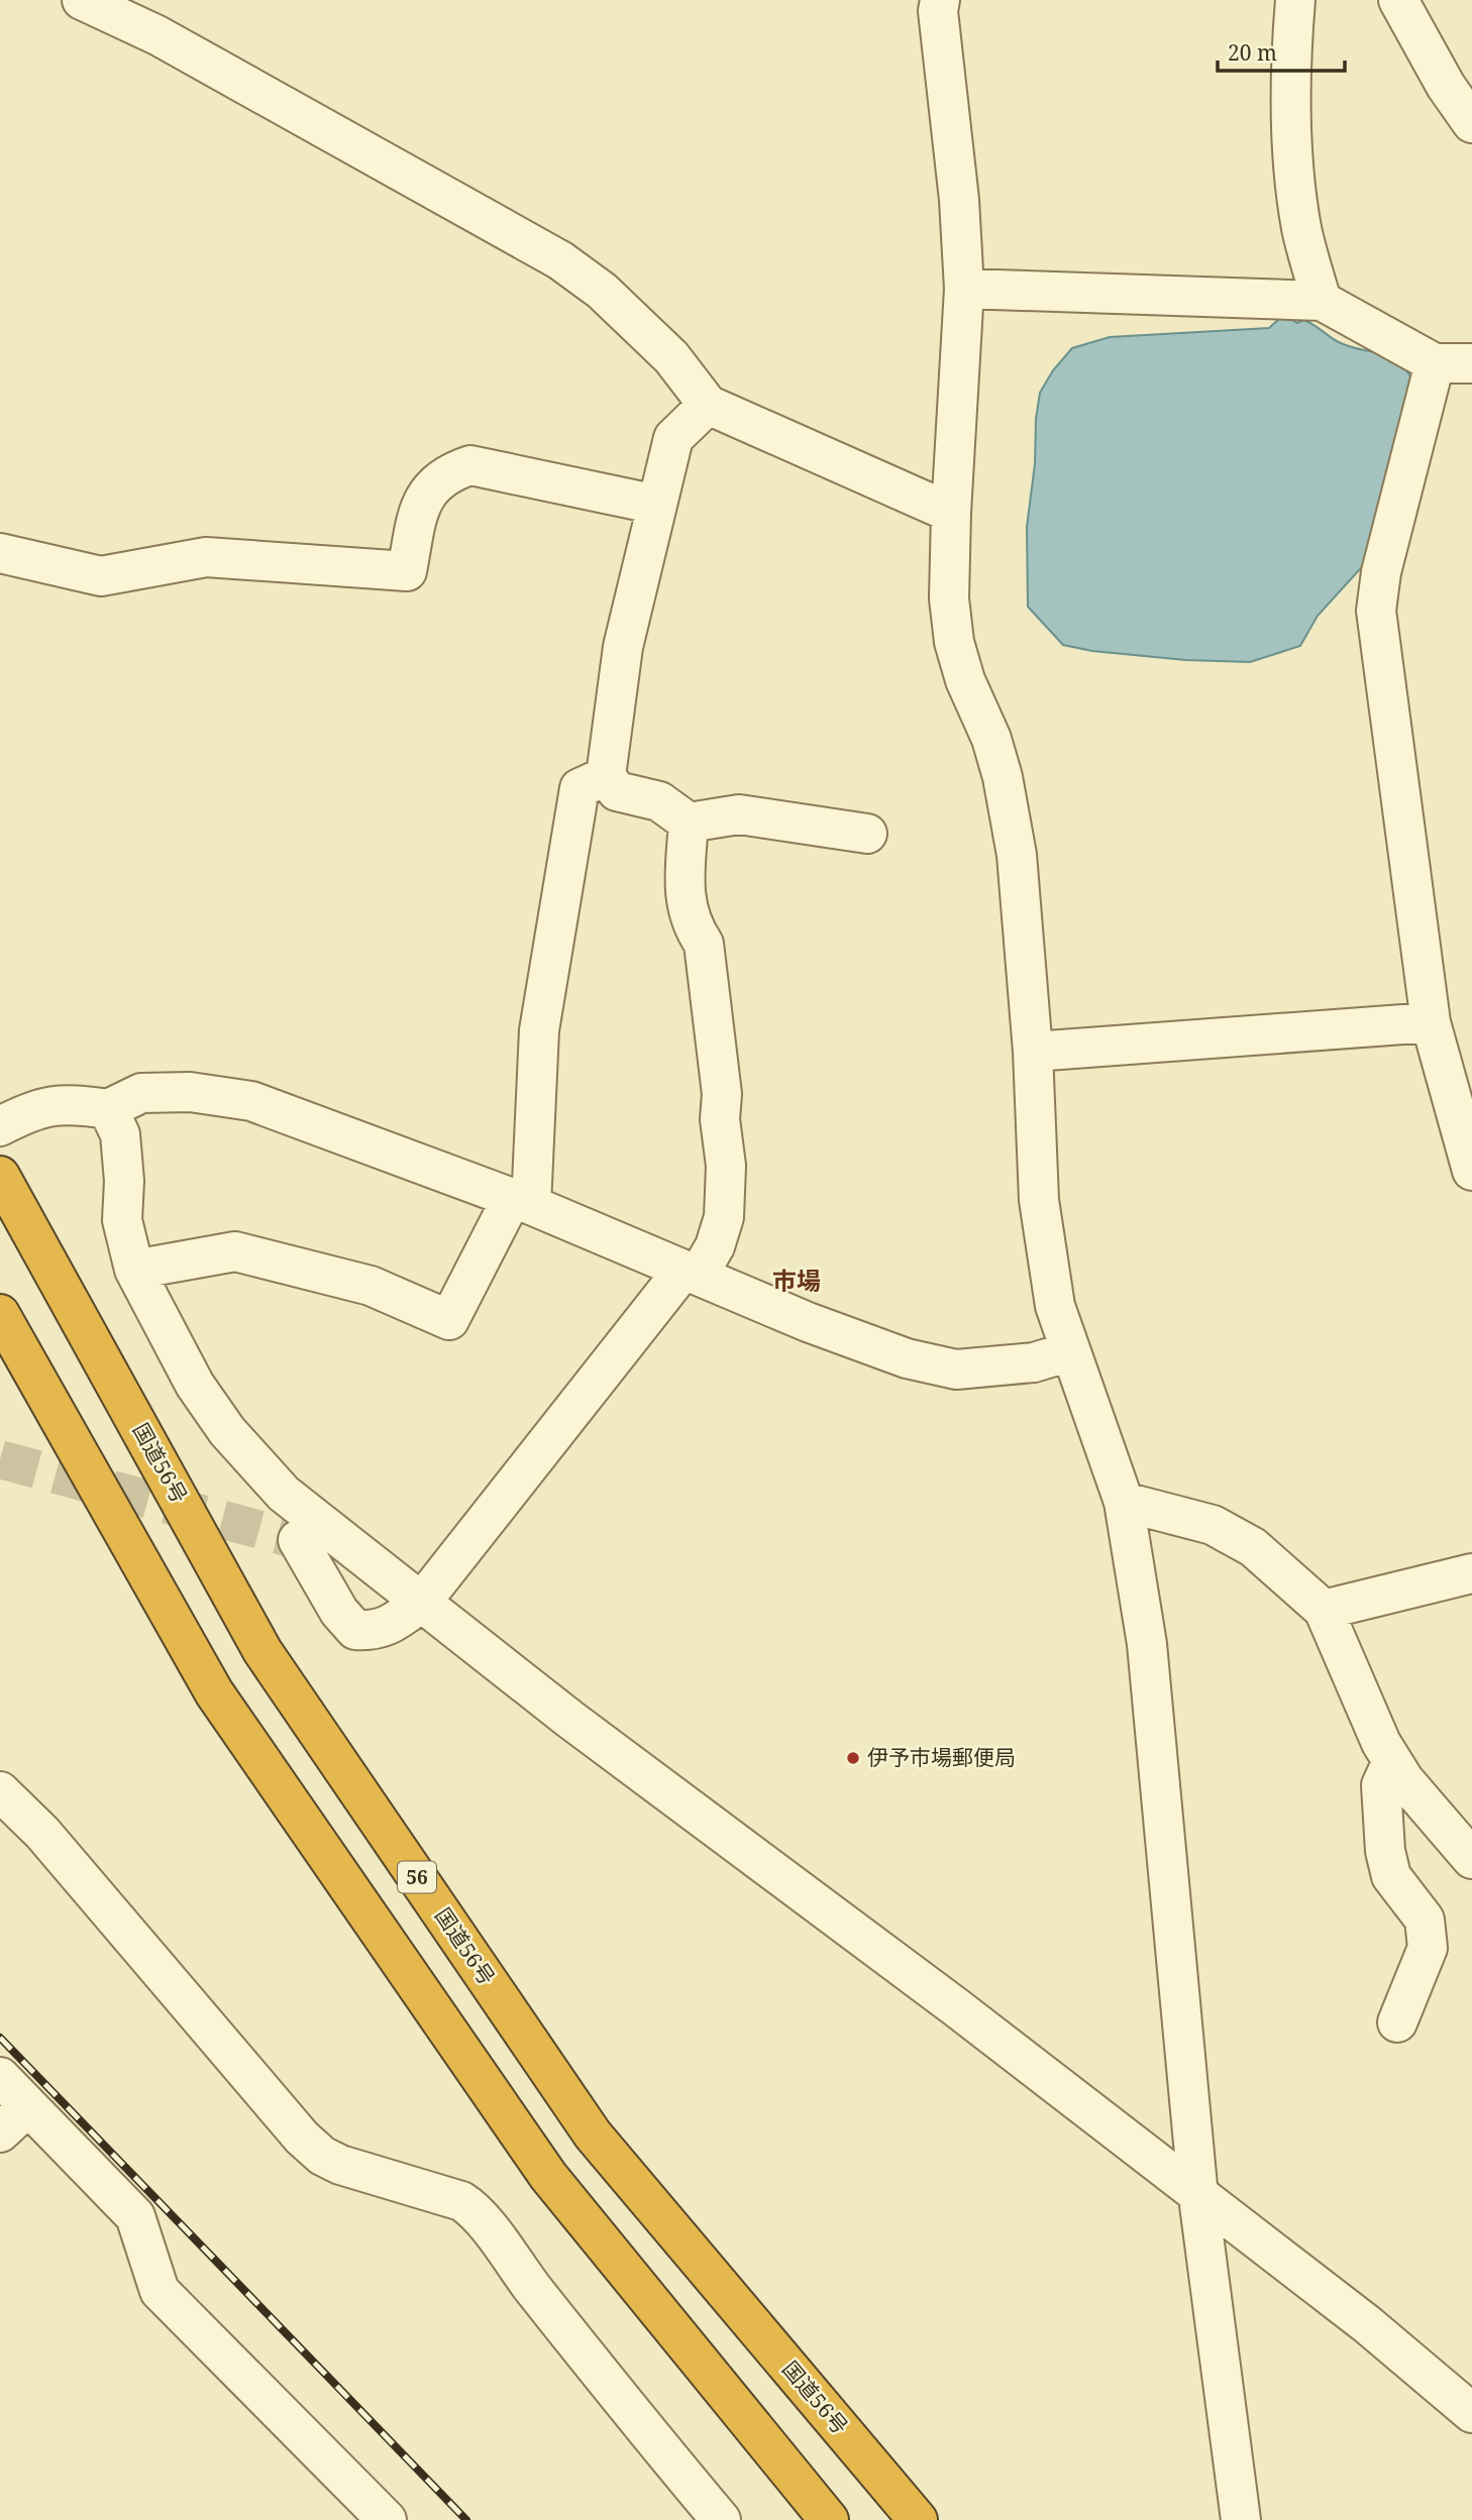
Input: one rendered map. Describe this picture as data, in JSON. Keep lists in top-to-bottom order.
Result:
{
  "streets": {
    "highway": ["国道56号", "56"]
  },
  "districts": ["市場"],
  "places": ["伊予市場郵便局"],
  "scale_bar": "20 m"
}
